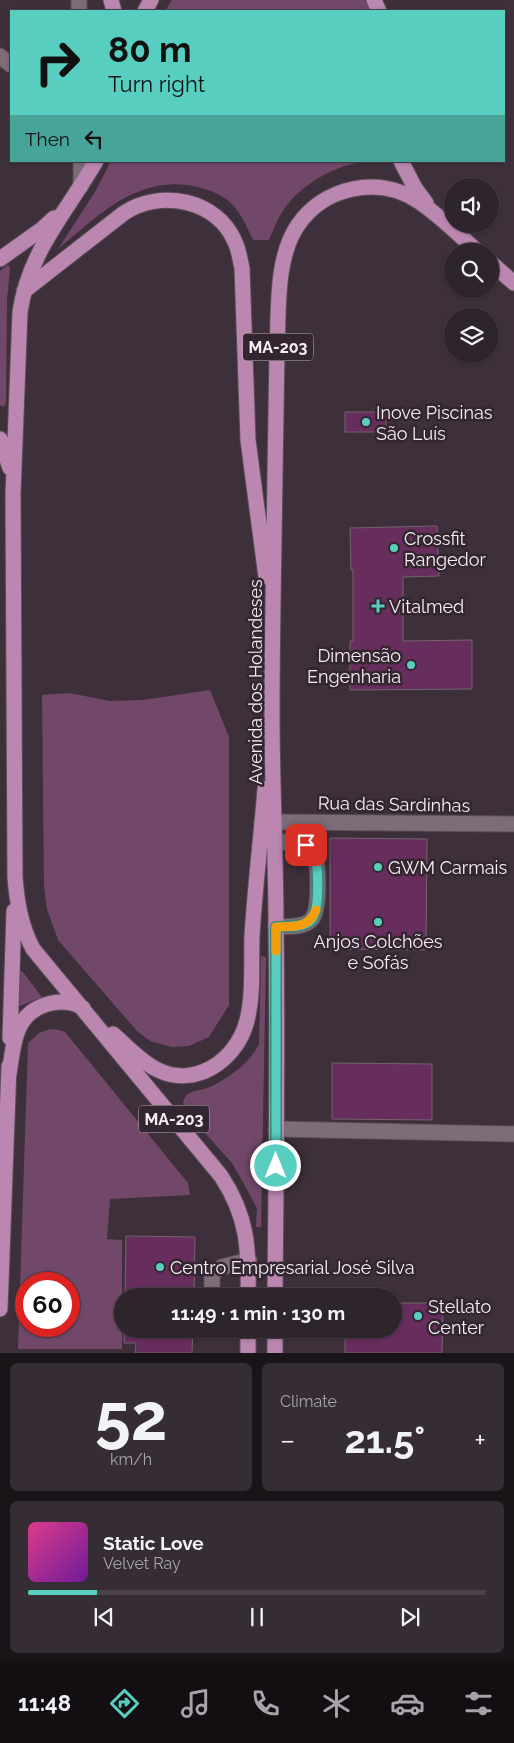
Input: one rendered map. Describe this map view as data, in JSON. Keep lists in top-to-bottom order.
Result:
{
  "streets": {
    "main road": ["MA-203", "Avenida dos Holandeses"],
    "street": ["Rua das Sardinhas"]
  },
  "crossings": [
    ["Avenida dos Holandeses", "Rua das Sardinhas"]
  ],
  "places": {
    "other": [
      "Inove Piscinas São Luís",
      "Crossfit Rangedor",
      "Dimensão Engenharia",
      "GWM Carmais",
      "Anjos Colchões e Sofás",
      "Centro Empresarial José Silva",
      "Stellato Center"
    ],
    "health": ["Vitalmed"]
  },
  "page": {
    "turn": ["80 m", "Turn right"],
    "then": "Then",
    "limit": "60",
    "trip": "11:49 · 1 min · 130 m",
    "tile": [
      ["52", "km/h"],
      "Climate"
    ],
    "heat": ["−", "21.5°", "+"],
    "song": ["Static Love", "Velvet Ray"],
    "tabs": "11:48"
  }
}
